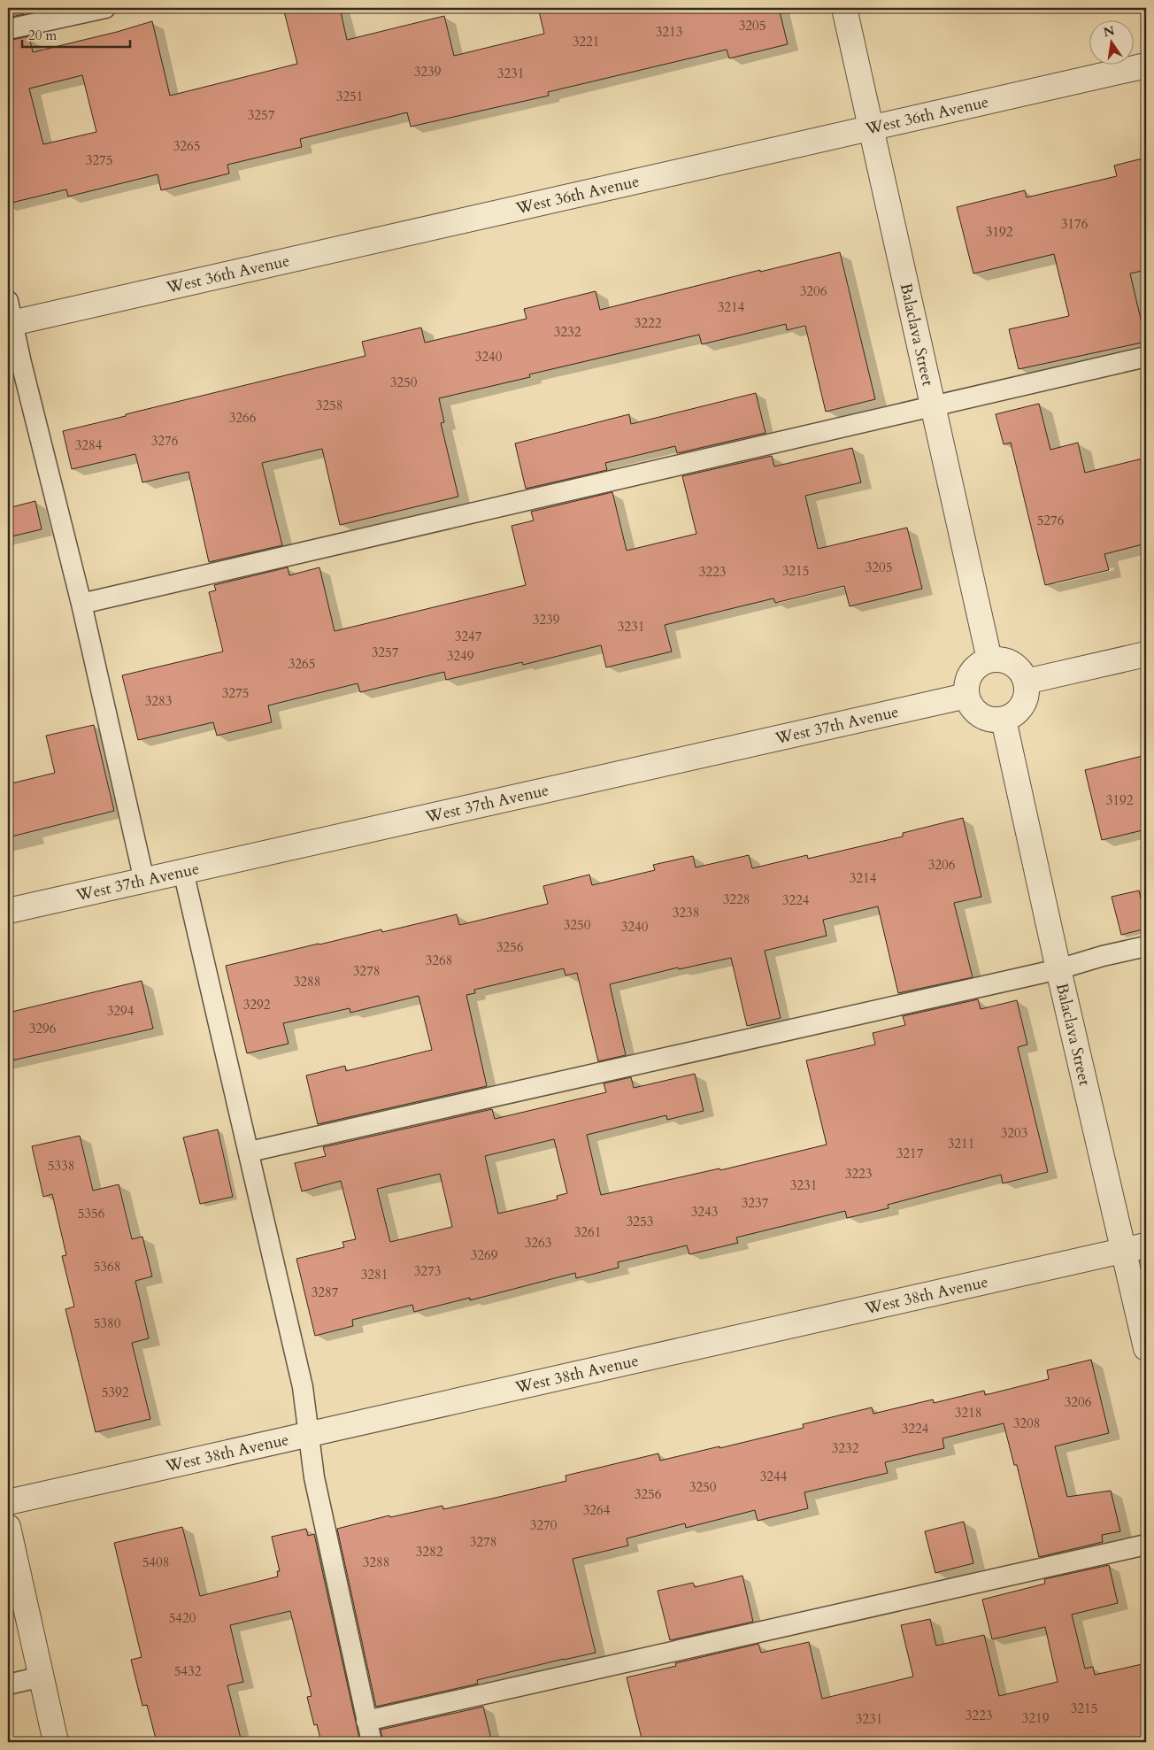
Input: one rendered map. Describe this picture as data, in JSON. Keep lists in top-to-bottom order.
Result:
{
  "streets": {
    "street": [
      "West 36th Avenue",
      "Balaclava Street",
      "West 37th Avenue",
      "West 38th Avenue"
    ]
  },
  "crossings": [
    ["West 36th Avenue", "Balaclava Street"],
    ["Balaclava Street", "West 37th Avenue"],
    ["Balaclava Street", "West 38th Avenue"]
  ],
  "house_numbers": [
    "3205",
    "3213",
    "3221",
    "3239",
    "3231",
    "3251",
    "3257",
    "3265",
    "3275",
    "3176",
    "3192",
    "3206",
    "3214",
    "3222",
    "3232",
    "3240",
    "3250",
    "3258",
    "3266",
    "3276",
    "3284",
    "5276",
    "3205",
    "3215",
    "3223",
    "3239",
    "3231",
    "3247",
    "3257",
    "3249",
    "3265",
    "3275",
    "3283",
    "3192",
    "3206",
    "3214",
    "3228",
    "3224",
    "3238",
    "3250",
    "3240",
    "3256",
    "3268",
    "3278",
    "3288",
    "3292",
    "3294",
    "3296",
    "3203",
    "3211",
    "3217",
    "5338",
    "3223",
    "3231",
    "3237",
    "3243",
    "5356",
    "3253",
    "3261",
    "3263",
    "3269",
    "5368",
    "3273",
    "3281",
    "3287",
    "5380",
    "5392",
    "3206",
    "3218",
    "3208",
    "3224",
    "3232",
    "3244",
    "3250",
    "3256",
    "3264",
    "3270",
    "3278",
    "3282",
    "5408",
    "3288",
    "5420",
    "5432",
    "3215",
    "3223",
    "3219",
    "3231"
  ],
  "scale_bar": "20 m",
  "north": "top"
}
